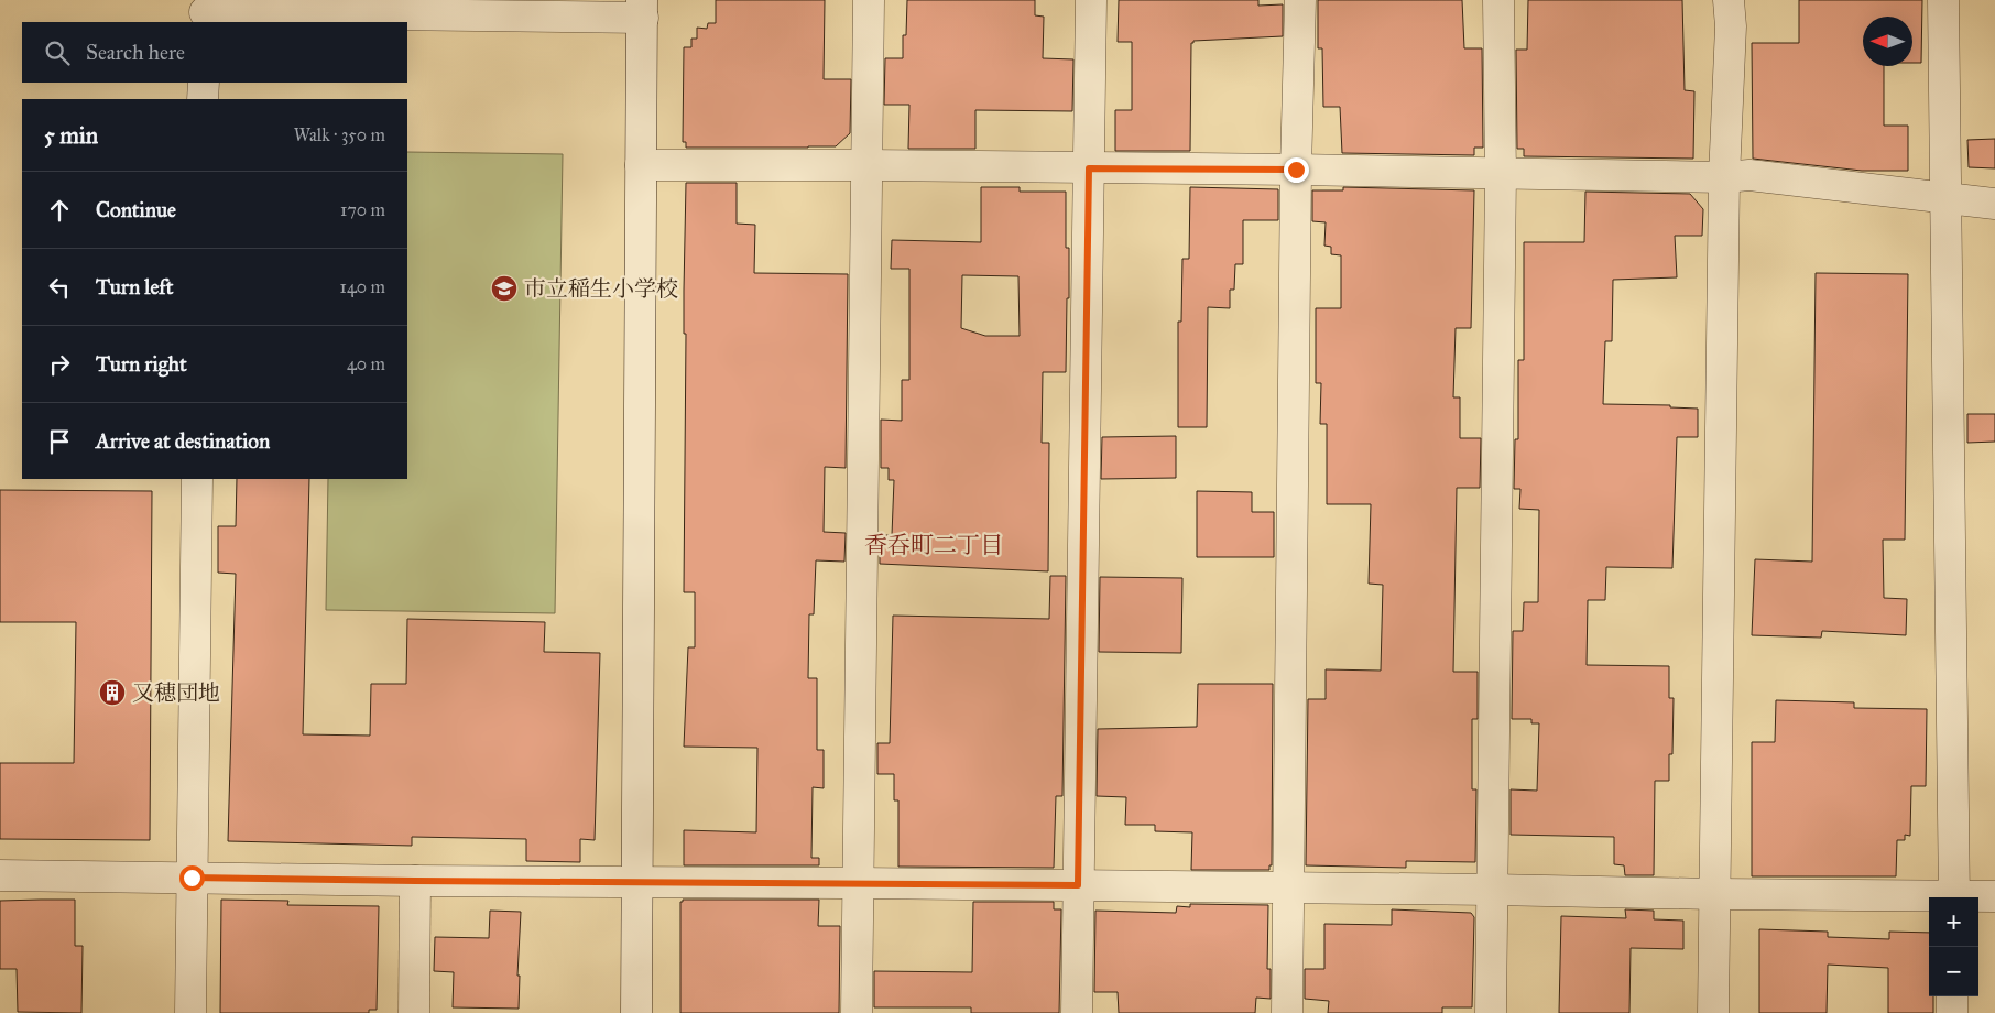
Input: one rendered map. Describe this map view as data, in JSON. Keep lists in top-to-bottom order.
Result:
{
  "districts": ["香呑町二丁目"],
  "places": {
    "school or university": ["市立稲生小学校"],
    "building": ["又穂団地"]
  },
  "north": "left",
  "page": {
    "search": "Search here",
    "heading": ["5 min", "Walk · 350 m"],
    "list": [
      ["Continue", "170 m"],
      ["Turn left", "140 m"],
      ["Turn right", "40 m"],
      "Arrive at destination"
    ],
    "map_buttons": ["+", "−"]
  }
}
